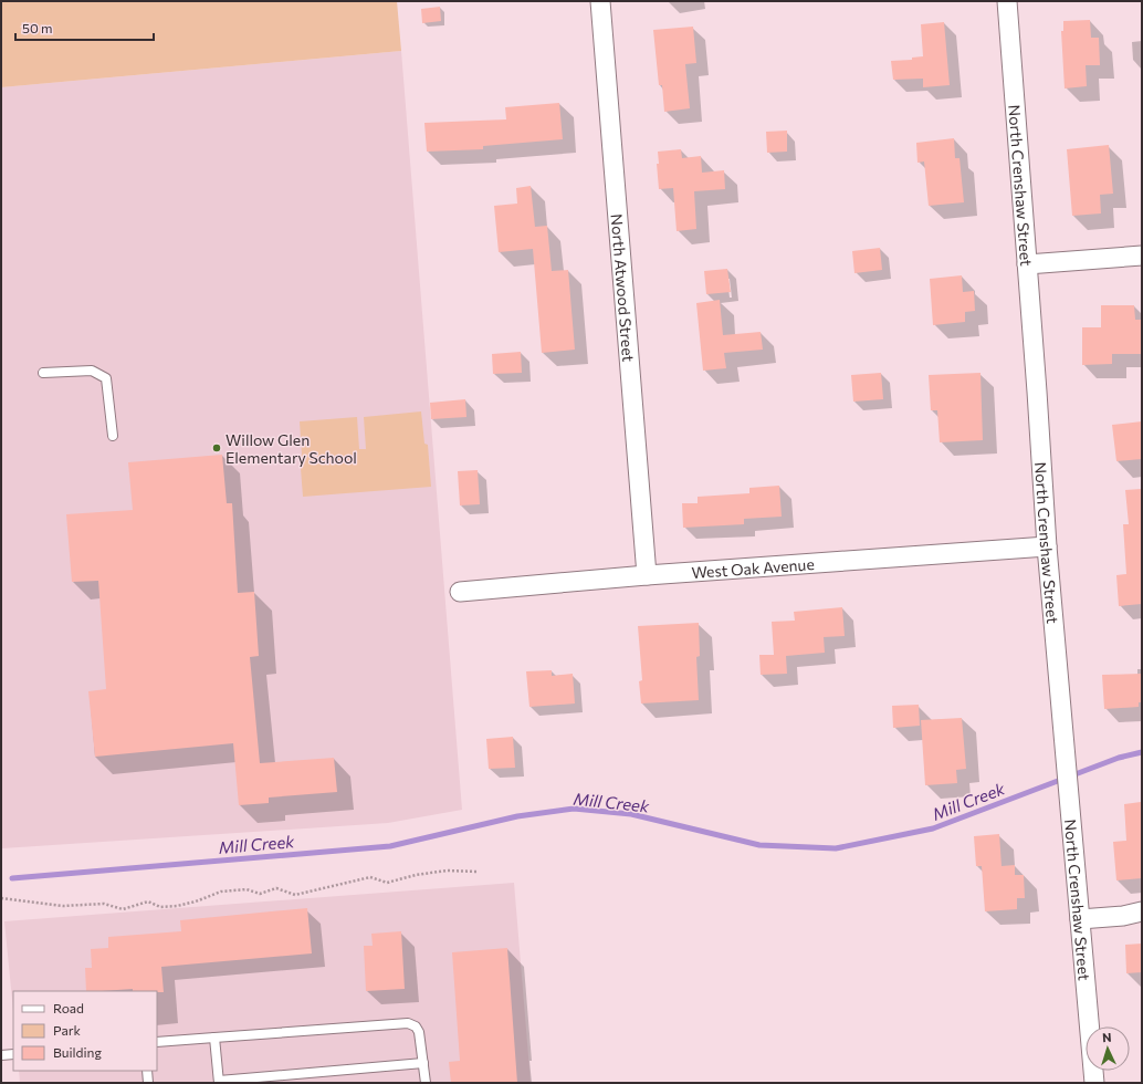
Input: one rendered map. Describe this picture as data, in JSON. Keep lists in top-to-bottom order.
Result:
{
  "streets": {
    "street": ["North Crenshaw Street", "North Atwood Street", "West Oak Avenue"]
  },
  "crossings": [
    ["North Crenshaw Street", "West Oak Avenue"],
    ["North Atwood Street", "West Oak Avenue"]
  ],
  "water": ["Mill Creek"],
  "places": ["Willow Glen Elementary School"],
  "legend": ["Road", "Park", "Building"],
  "scale_bar": "50 m",
  "north": "top"
}
